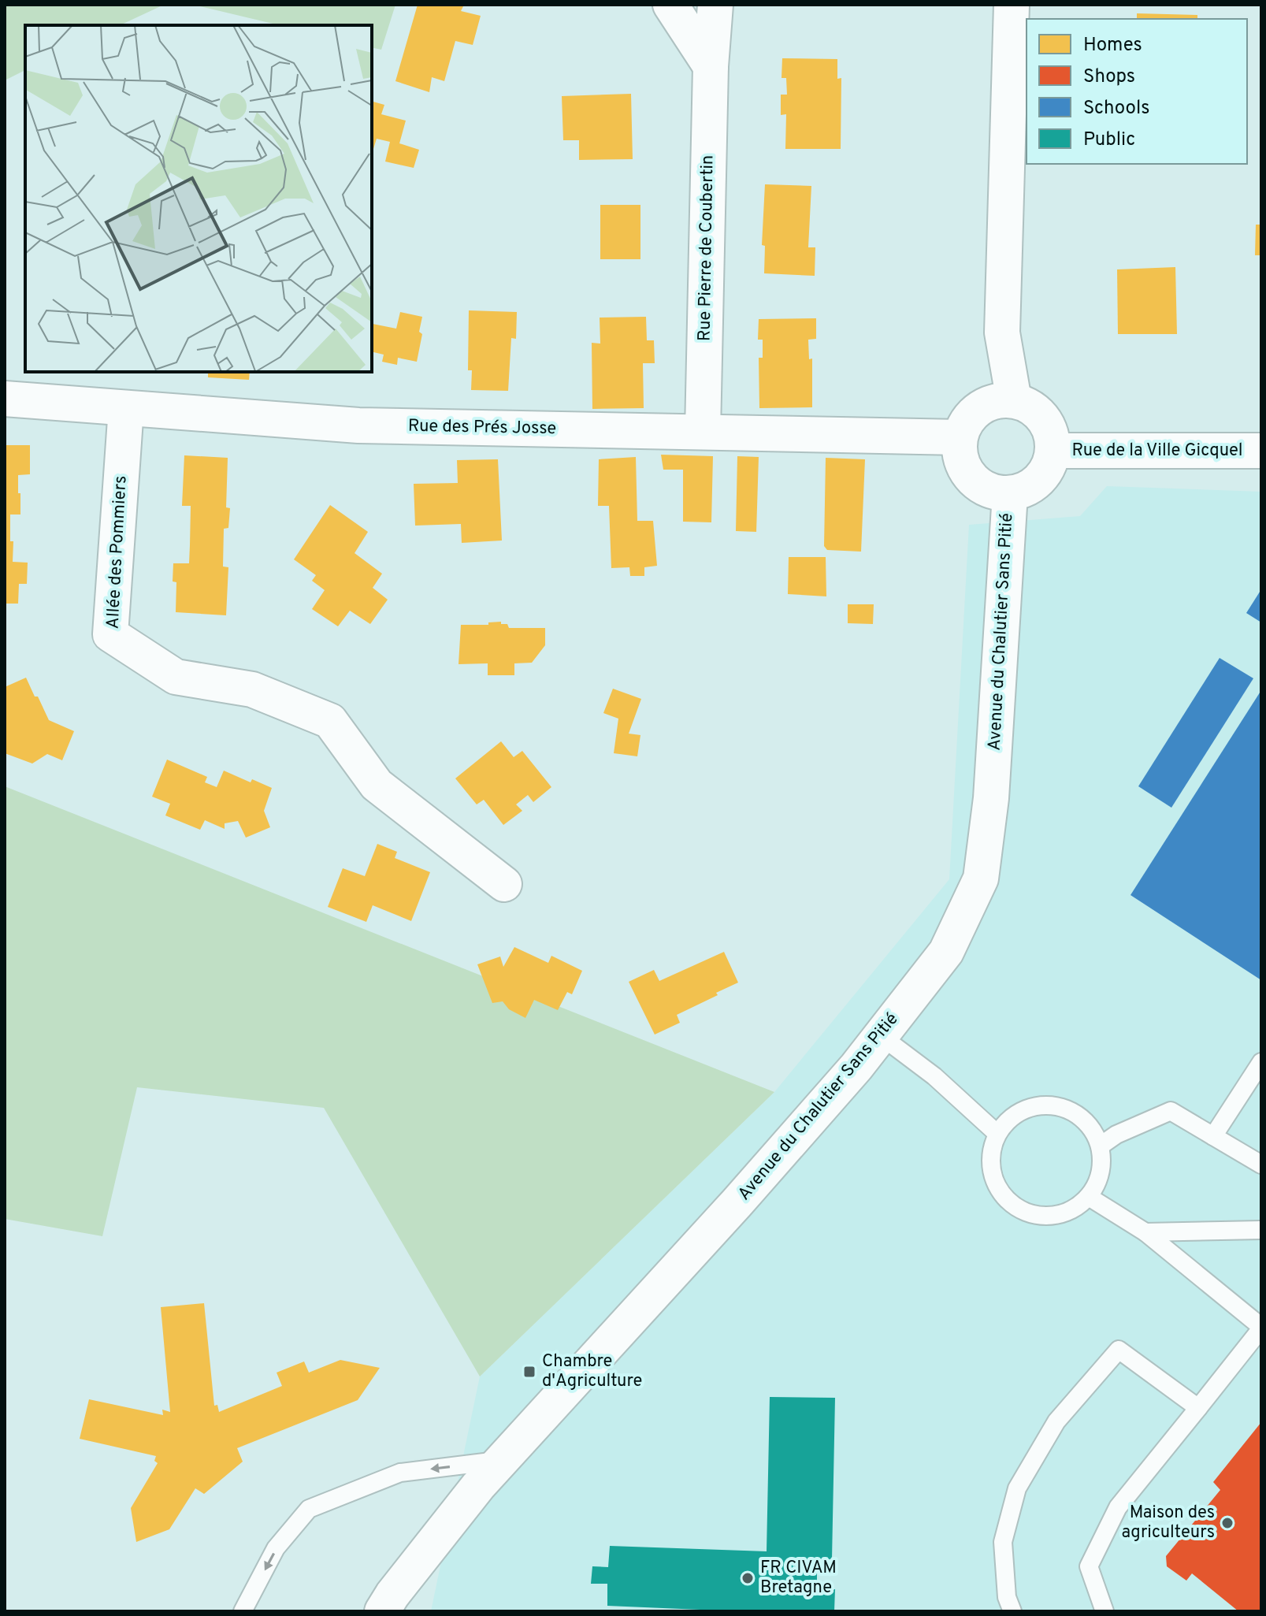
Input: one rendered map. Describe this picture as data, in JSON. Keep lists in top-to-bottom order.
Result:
{
  "streets": {
    "street": [
      "Rue Pierre de Coubertin",
      "Rue des Prés Josse",
      "Rue de la Ville Gicquel",
      "Allée des Pommiers",
      "Avenue du Chalutier Sans Pitié"
    ]
  },
  "crossings": [
    ["Rue Pierre de Coubertin", "Rue des Prés Josse"],
    ["Rue des Prés Josse", "Rue de la Ville Gicquel"],
    ["Rue des Prés Josse", "Allée des Pommiers"],
    ["Rue des Prés Josse", "Avenue du Chalutier Sans Pitié"],
    ["Rue de la Ville Gicquel", "Avenue du Chalutier Sans Pitié"]
  ],
  "places": {
    "transit": ["Chambre d'Agriculture"],
    "other": ["Maison des agriculteurs", "FR CIVAM Bretagne"]
  },
  "legend": [
    "Homes",
    "Shops",
    "Schools",
    "Public"
  ]
}
